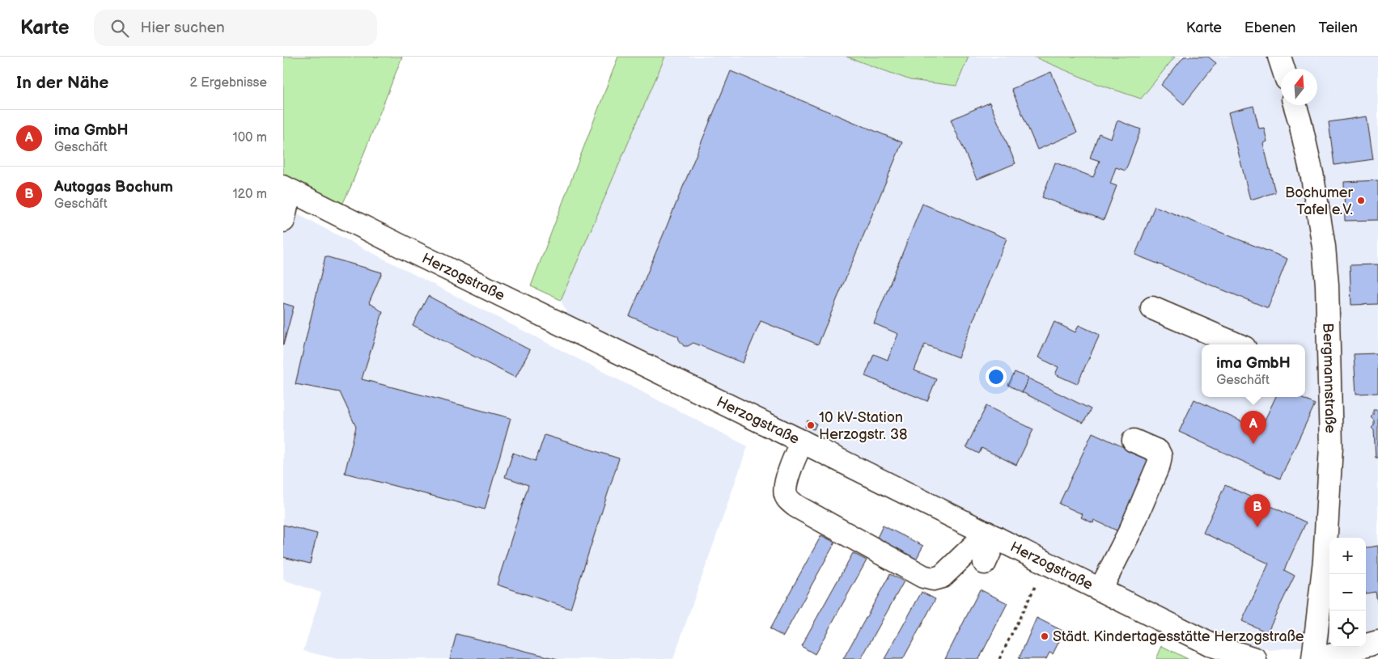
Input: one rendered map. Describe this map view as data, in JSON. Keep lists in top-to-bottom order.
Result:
{
  "streets": {
    "street": ["Herzogstraße", "Bergmannstraße"]
  },
  "places": ["Bochumer Tafel e.V.", "10 kV-Station Herzogstr. 38", "Städt. Kindertagesstätte Herzogstraße"],
  "north": "top",
  "page": {
    "header": "Karte",
    "search": "Hier suchen",
    "nav": ["Karte", "Ebenen", "Teilen"],
    "heading": ["In der Nähe", "2 Ergebnisse"],
    "list": [
      {
        "mark": "A",
        "name": "ima GmbH",
        "note": "Geschäft",
        "value": "100 m"
      },
      {
        "mark": "B",
        "name": "Autogas Bochum",
        "note": "Geschäft",
        "value": "120 m"
      }
    ],
    "popup": ["ima GmbH", "Geschäft"],
    "pins": ["A", "B"],
    "map_buttons": ["+", "−"]
  }
}
